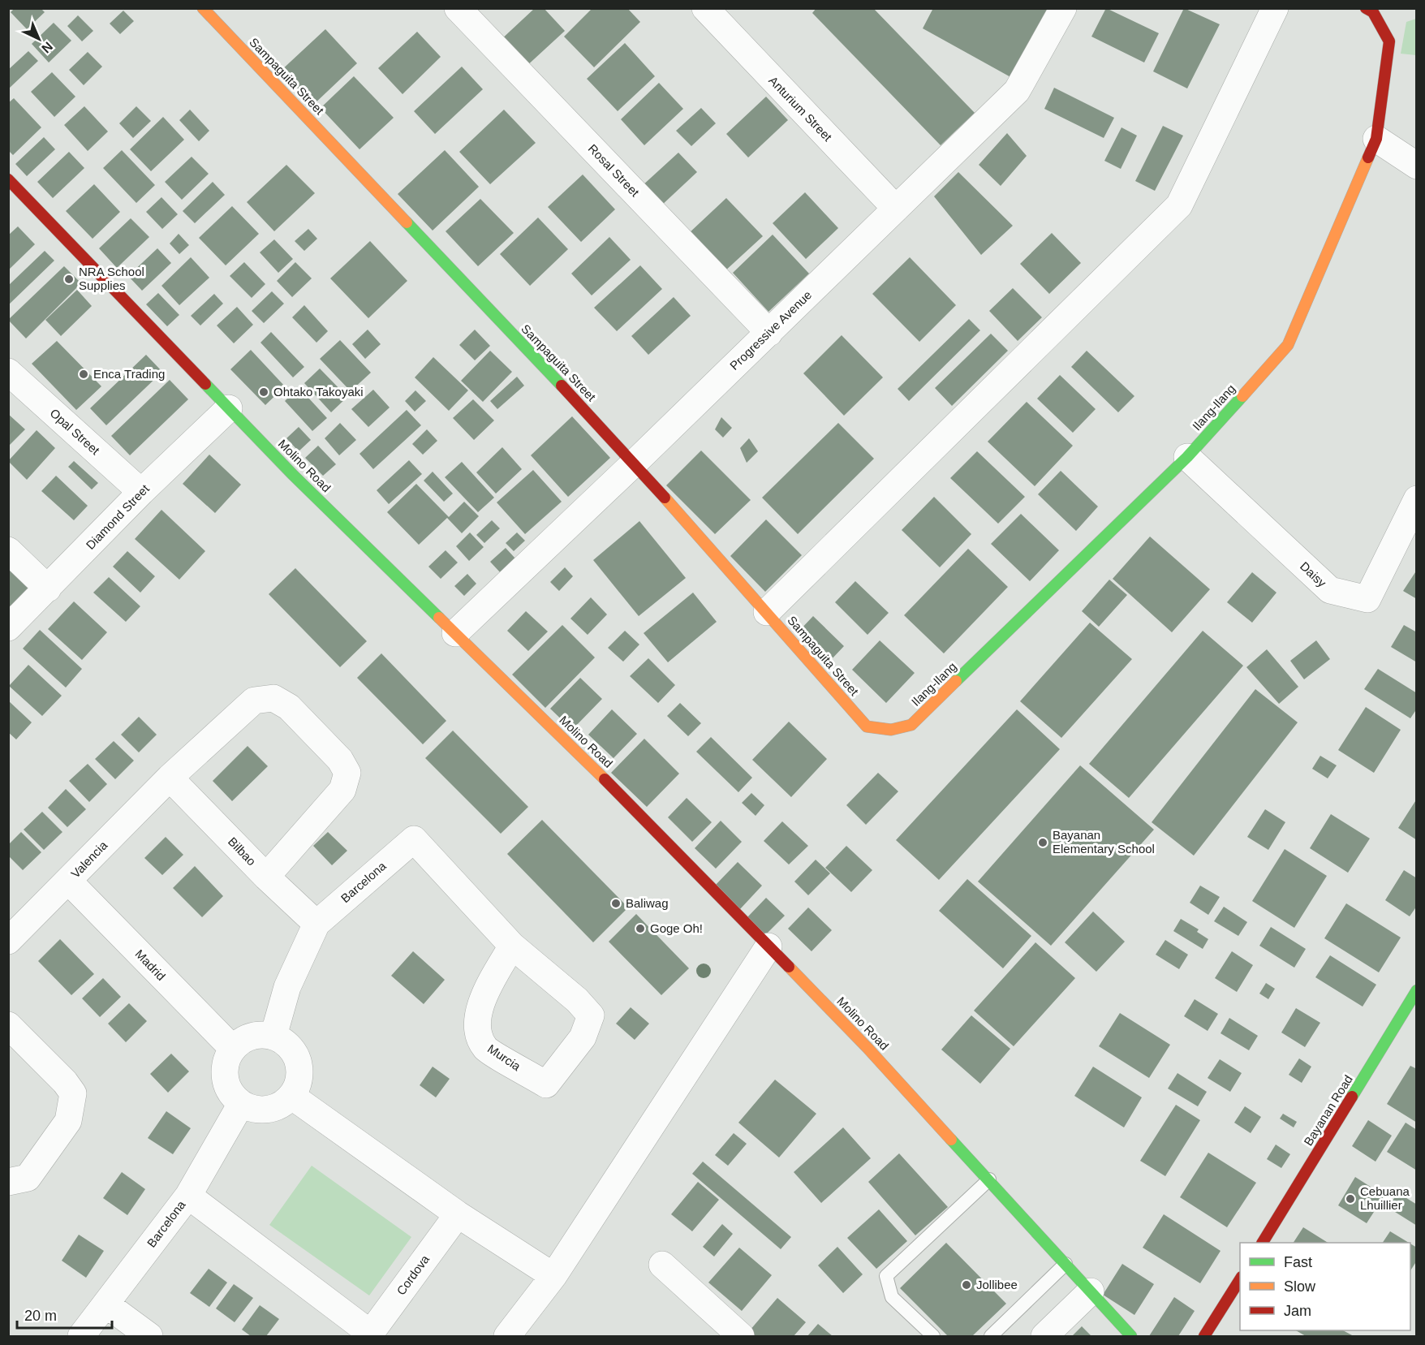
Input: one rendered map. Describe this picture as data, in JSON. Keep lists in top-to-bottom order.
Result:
{
  "streets": {
    "main road": [
      "Sampaguita Street",
      "Ilang-Ilang",
      "Molino Road",
      "Bayanan Road"
    ],
    "street": [
      "Anturium Street",
      "Rosal Street",
      "Progressive Avenue",
      "Opal Street",
      "Diamond Street",
      "Daisy",
      "Bilbao",
      "Valencia",
      "Barcelona",
      "Madrid",
      "Murcia",
      "Cordova"
    ]
  },
  "crossings": [
    ["Sampaguita Street", "Progressive Avenue"],
    ["Sampaguita Street", "Ilang-Ilang"],
    ["Anturium Street", "Progressive Avenue"],
    ["Rosal Street", "Progressive Avenue"],
    ["Progressive Avenue", "Molino Road"],
    ["Ilang-Ilang", "Daisy"],
    ["Opal Street", "Diamond Street"],
    ["Molino Road", "Diamond Street"],
    ["Bilbao", "Valencia"],
    ["Bilbao", "Barcelona"],
    ["Valencia", "Madrid"],
    ["Barcelona", "Madrid"],
    ["Barcelona", "Murcia"]
  ],
  "places": [
    "NRA School Supplies",
    "Enca Trading",
    "Ohtako Takoyaki",
    "Bayanan Elementary School",
    "Baliwag",
    "Goge Oh!",
    "Cebuana Lhuillier",
    "Jollibee"
  ],
  "legend": ["Fast", "Slow", "Jam"],
  "scale_bar": "20 m",
  "north": "bottom right"
}
